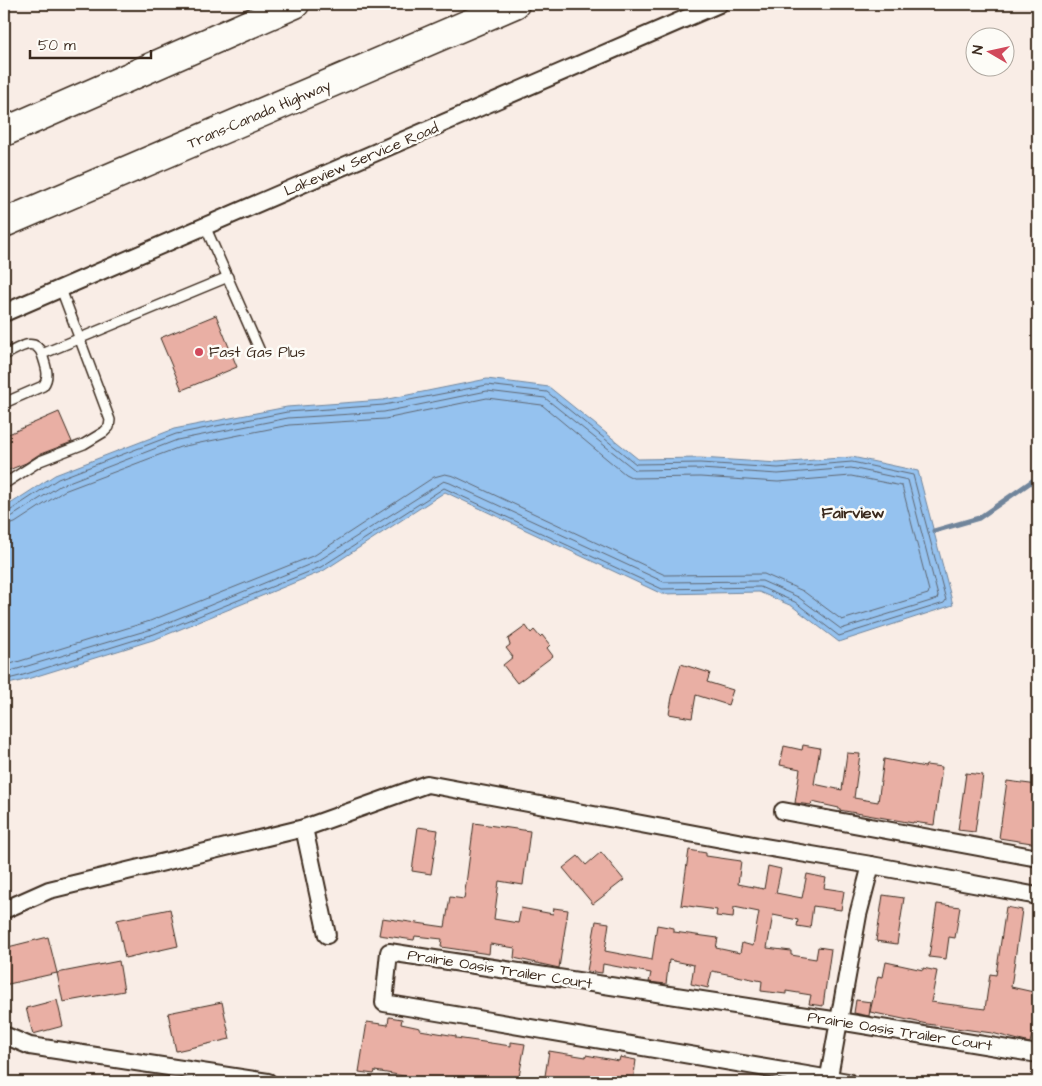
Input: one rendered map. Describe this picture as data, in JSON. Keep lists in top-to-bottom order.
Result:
{
  "streets": {
    "highway": ["Trans-Canada Highway"],
    "street": ["Lakeview Service Road", "Prairie Oasis Trailer Court"]
  },
  "districts": ["Fairview"],
  "places": ["Fast Gas Plus"],
  "scale_bar": "50 m",
  "north": "left"
}
